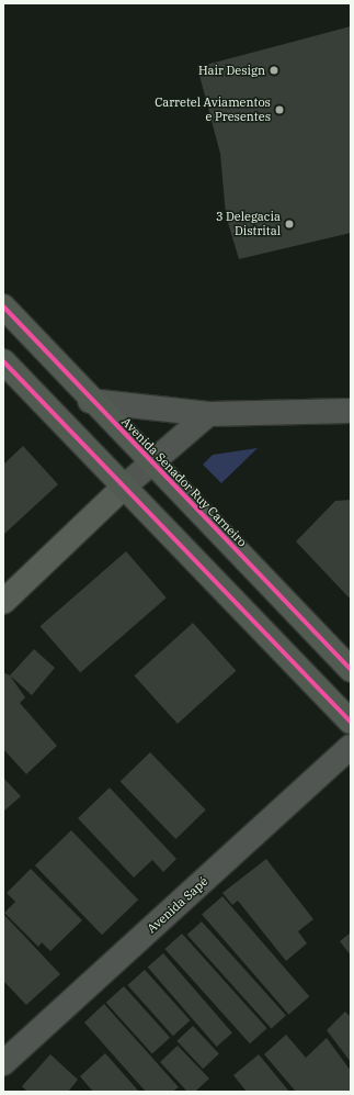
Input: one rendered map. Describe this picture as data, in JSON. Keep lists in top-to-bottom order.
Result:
{
  "streets": {
    "main road": ["Avenida Senador Ruy Carneiro"],
    "street": ["Avenida Sapé"]
  },
  "places": ["Hair Design", "Carretel Aviamentos e Presentes", "3 Delegacia Distrital"]
}
